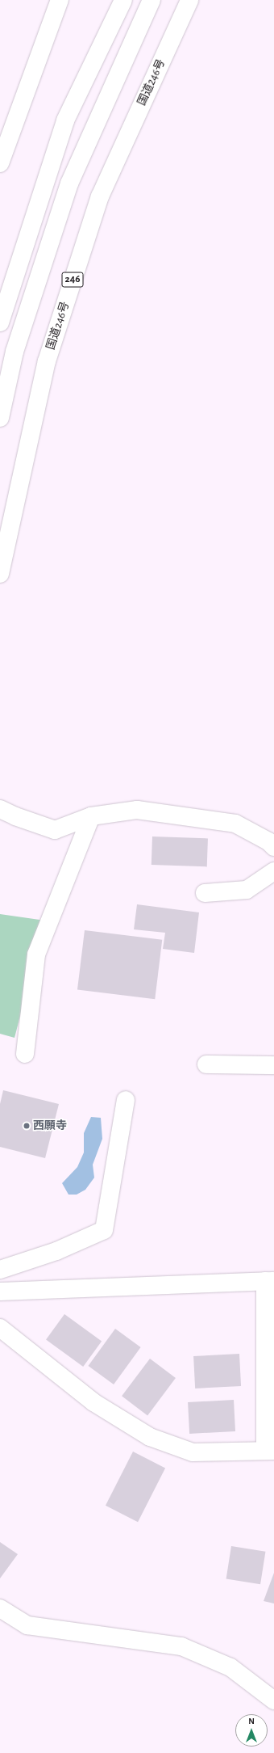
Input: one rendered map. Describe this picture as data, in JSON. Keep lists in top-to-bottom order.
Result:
{
  "streets": {
    "main road": ["国道246号", "246"]
  },
  "places": ["西願寺"],
  "north": "top"
}
